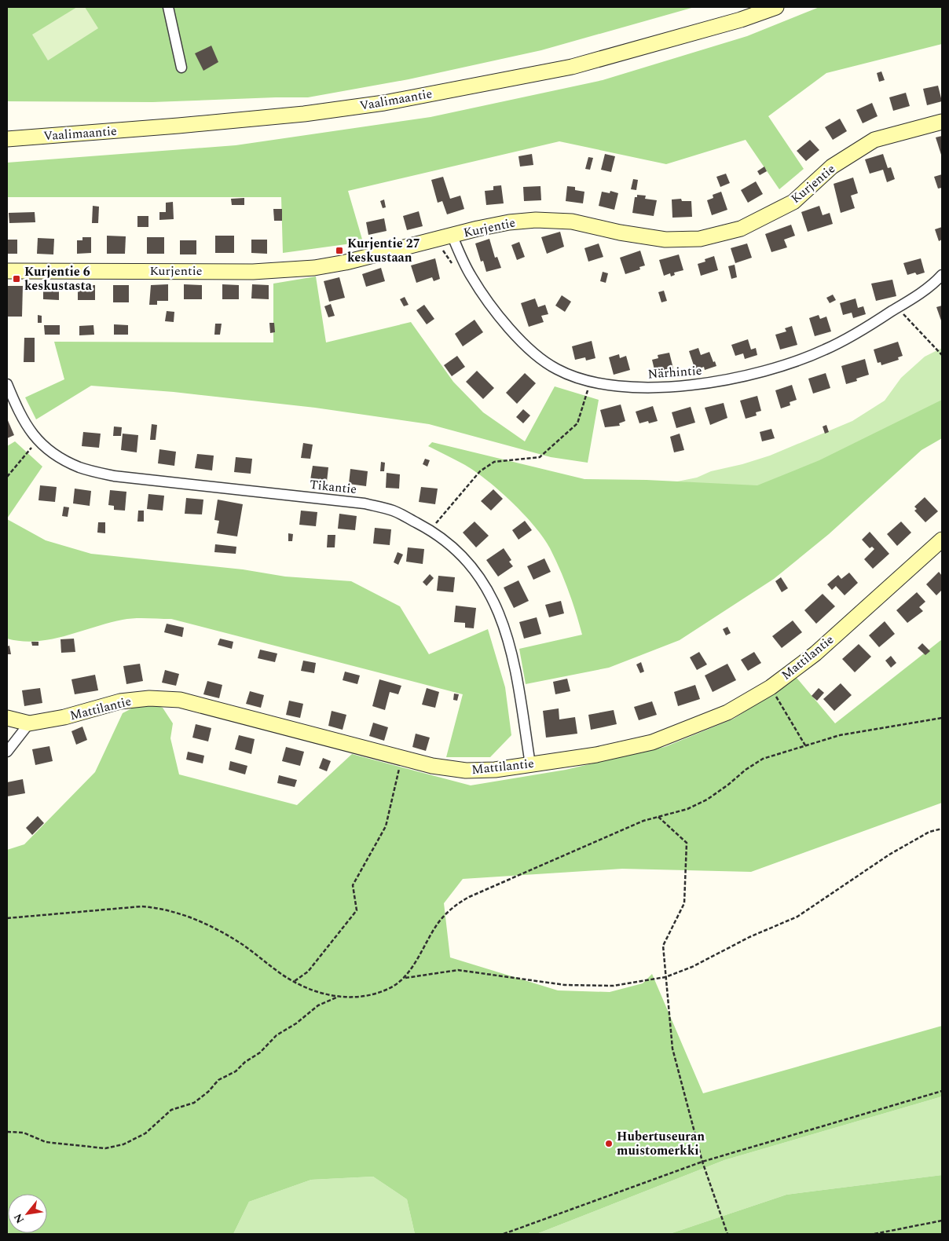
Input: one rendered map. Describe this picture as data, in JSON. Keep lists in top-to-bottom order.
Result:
{
  "streets": {
    "street": [
      "Vaalimaantie",
      "Kurjentie",
      "Närhintie",
      "Tikantie",
      "Mattilantie"
    ]
  },
  "crossings": [
    ["Kurjentie", "Närhintie"],
    ["Tikantie", "Mattilantie"]
  ],
  "places": {
    "transit": ["Kurjentie 27 keskustaan", "Kurjentie 6 keskustasta"],
    "other": ["Hubertuseuran muistomerkki"]
  },
  "north": "bottom left"
}
